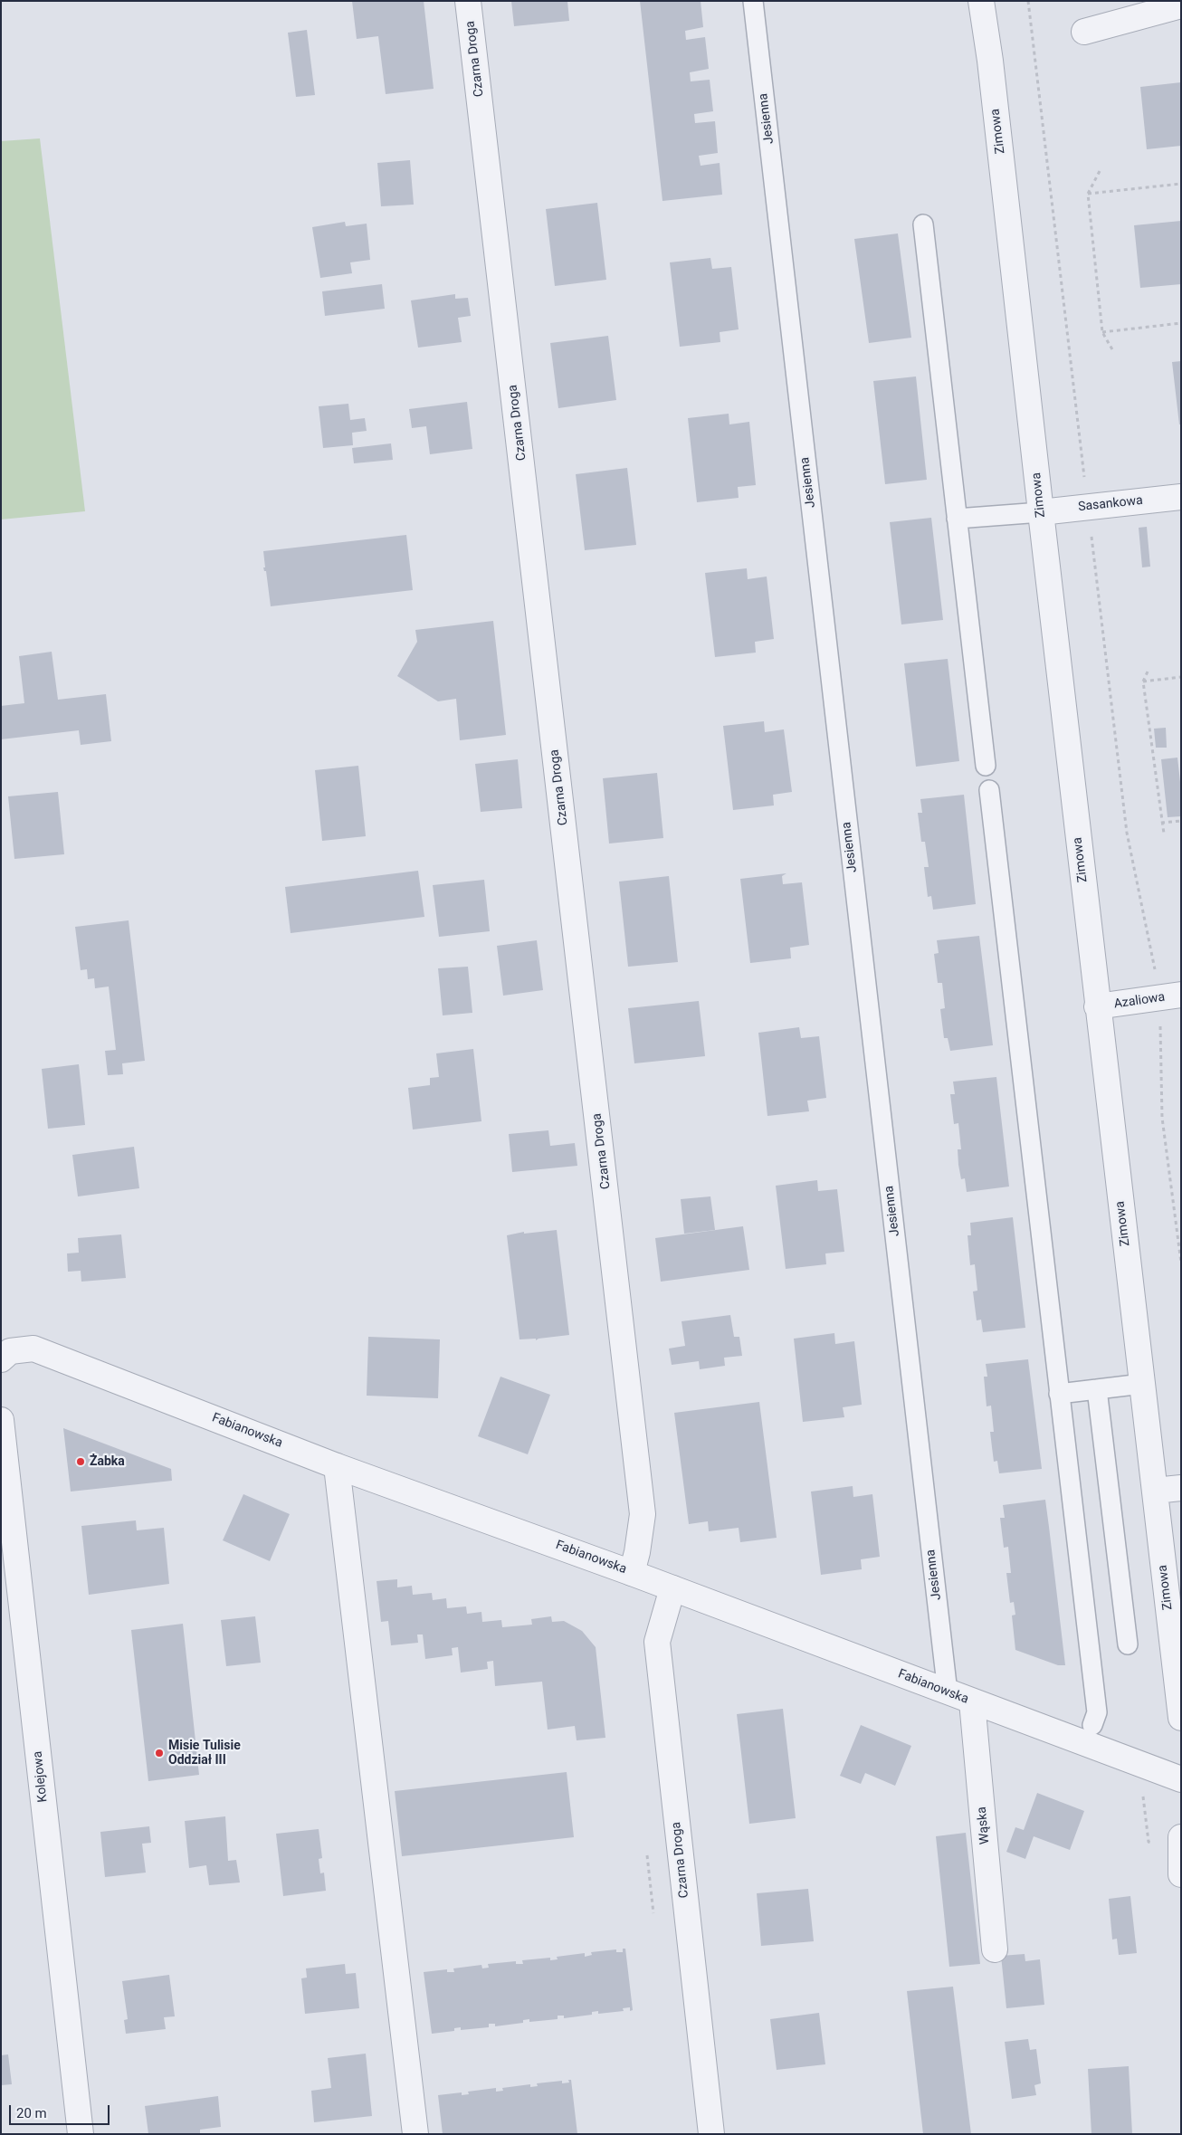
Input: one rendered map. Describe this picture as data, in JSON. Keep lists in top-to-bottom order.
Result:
{
  "streets": {
    "street": [
      "Czarna Droga",
      "Zimowa",
      "Sasankowa",
      "Azaliowa",
      "Fabianowska",
      "Kolejowa",
      "Wąska"
    ],
    "lane": ["Jesienna"]
  },
  "crossings": [
    ["Czarna Droga", "Fabianowska"],
    ["Jesienna", "Fabianowska"],
    ["Zimowa", "Sasankowa"],
    ["Zimowa", "Azaliowa"],
    ["Fabianowska", "Wąska"]
  ],
  "places": ["Żabka", "Misie Tulisie Oddział III"],
  "scale_bar": "20 m"
}
